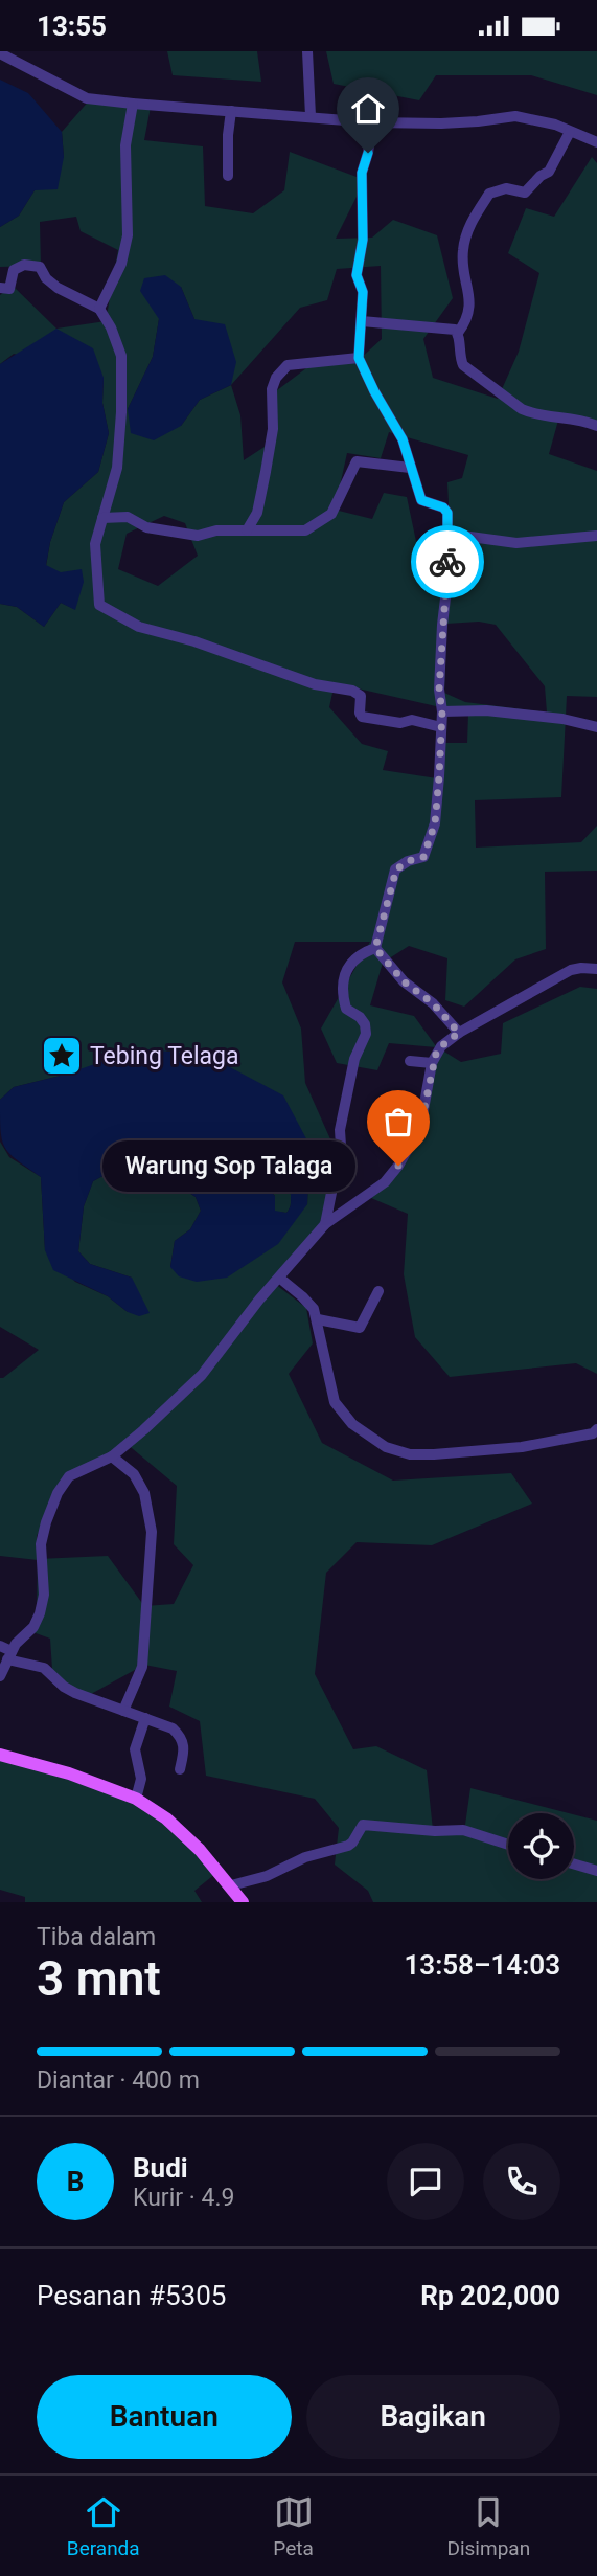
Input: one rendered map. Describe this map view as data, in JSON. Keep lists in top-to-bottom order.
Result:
{
  "places": {
    "place": ["Tebing Telaga"],
    "other": ["Warung Sop Talaga"]
  },
  "page": {
    "status": "13:55",
    "bubble": "Warung Sop Talaga",
    "heading": ["3 mnt", "Tiba dalam", "13:58–14:03"],
    "panel": [
      "Budi",
      "Kurir · 4.9",
      "Pesanan #5305",
      "Rp 202,000"
    ],
    "bar": "Diantar · 400 m",
    "round": "B",
    "buttons": ["Bantuan", "Bagikan"],
    "tabs": ["Beranda", "Peta", "Disimpan"]
  }
}
